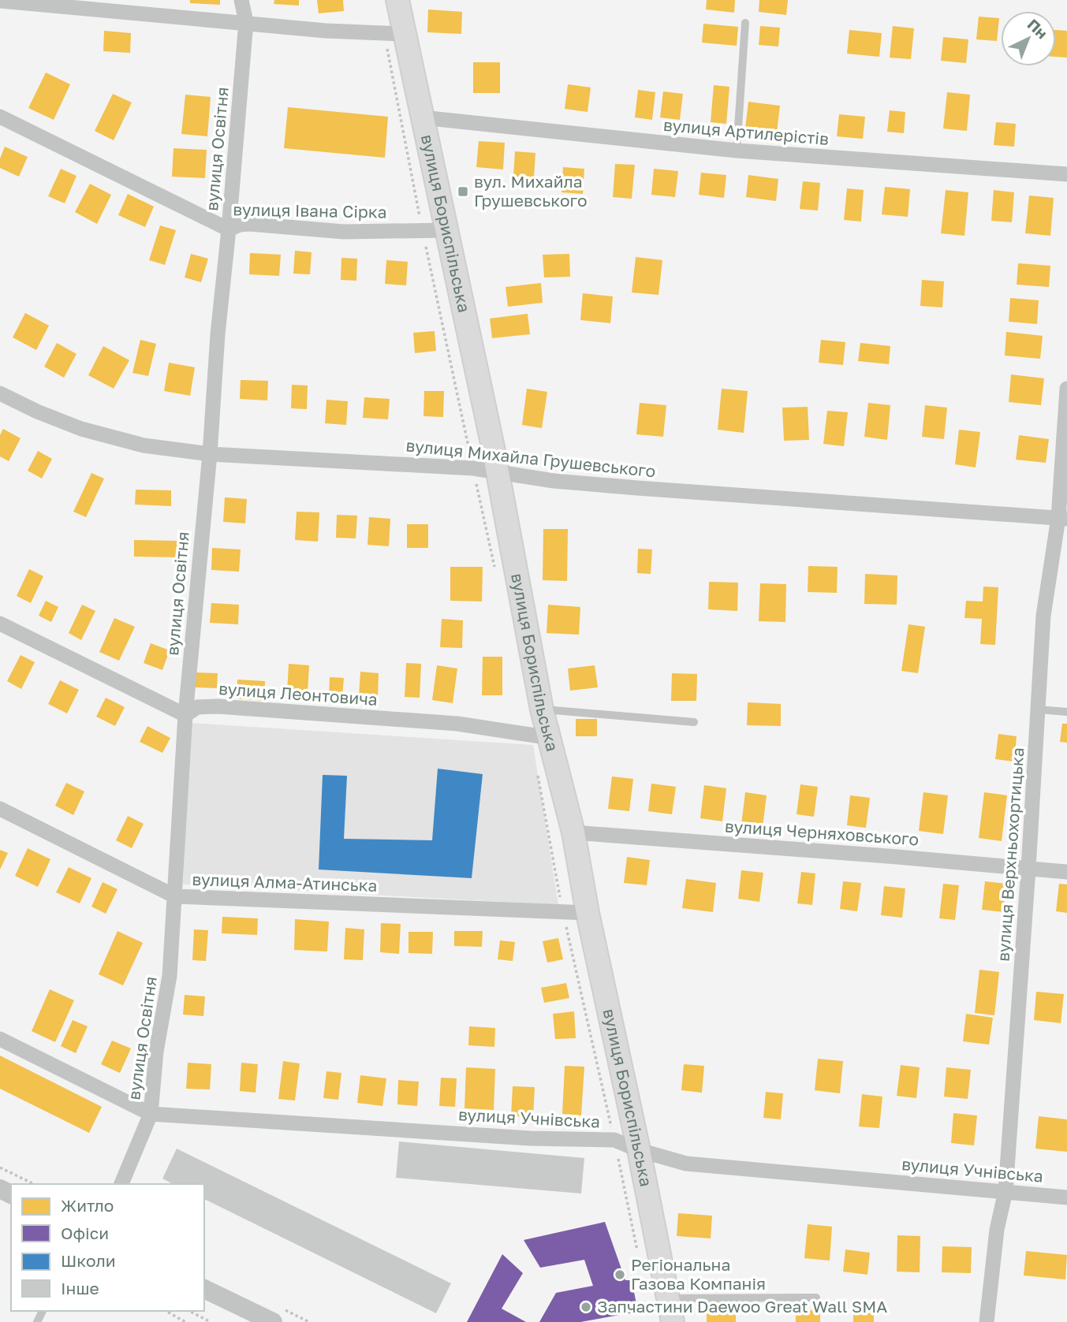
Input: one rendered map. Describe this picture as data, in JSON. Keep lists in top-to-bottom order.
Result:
{
  "streets": {
    "main road": ["вулиця Бориспільська"],
    "street": [
      "вулиця Артилерістів",
      "вулиця Освітня",
      "вулиця Івана Сірка",
      "вулиця Михайла Грушевського",
      "вулиця Леонтовича",
      "вулиця Черняховського",
      "вулиця Верхньохортицька",
      "вулиця Алма-Атинська",
      "вулиця Учнівська"
    ]
  },
  "crossings": [
    ["вулиця Артилерістів", "вулиця Бориспільська"],
    ["вулиця Освітня", "вулиця Івана Сірка"],
    ["вулиця Освітня", "вулиця Михайла Грушевського"],
    ["вулиця Освітня", "вулиця Леонтовича"],
    ["вулиця Освітня", "вулиця Алма-Атинська"],
    ["вулиця Освітня", "вулиця Учнівська"],
    ["вулиця Івана Сірка", "вулиця Бориспільська"],
    ["вулиця Бориспільська", "вулиця Михайла Грушевського"],
    ["вулиця Бориспільська", "вулиця Леонтовича"],
    ["вулиця Бориспільська", "вулиця Черняховського"],
    ["вулиця Бориспільська", "вулиця Алма-Атинська"],
    ["вулиця Бориспільська", "вулиця Учнівська"],
    ["вулиця Михайла Грушевського", "вулиця Верхньохортицька"],
    ["вулиця Черняховського", "вулиця Верхньохортицька"],
    ["вулиця Верхньохортицька", "вулиця Учнівська"]
  ],
  "places": {
    "transit": ["вул. Михайла Грушевського"],
    "other": ["Регіональна Газова Компанія", "Запчастини Daewoo Great Wall SMA"]
  },
  "legend": [
    "Житло",
    "Офіси",
    "Школи",
    "Інше"
  ],
  "north": "top right"
}
